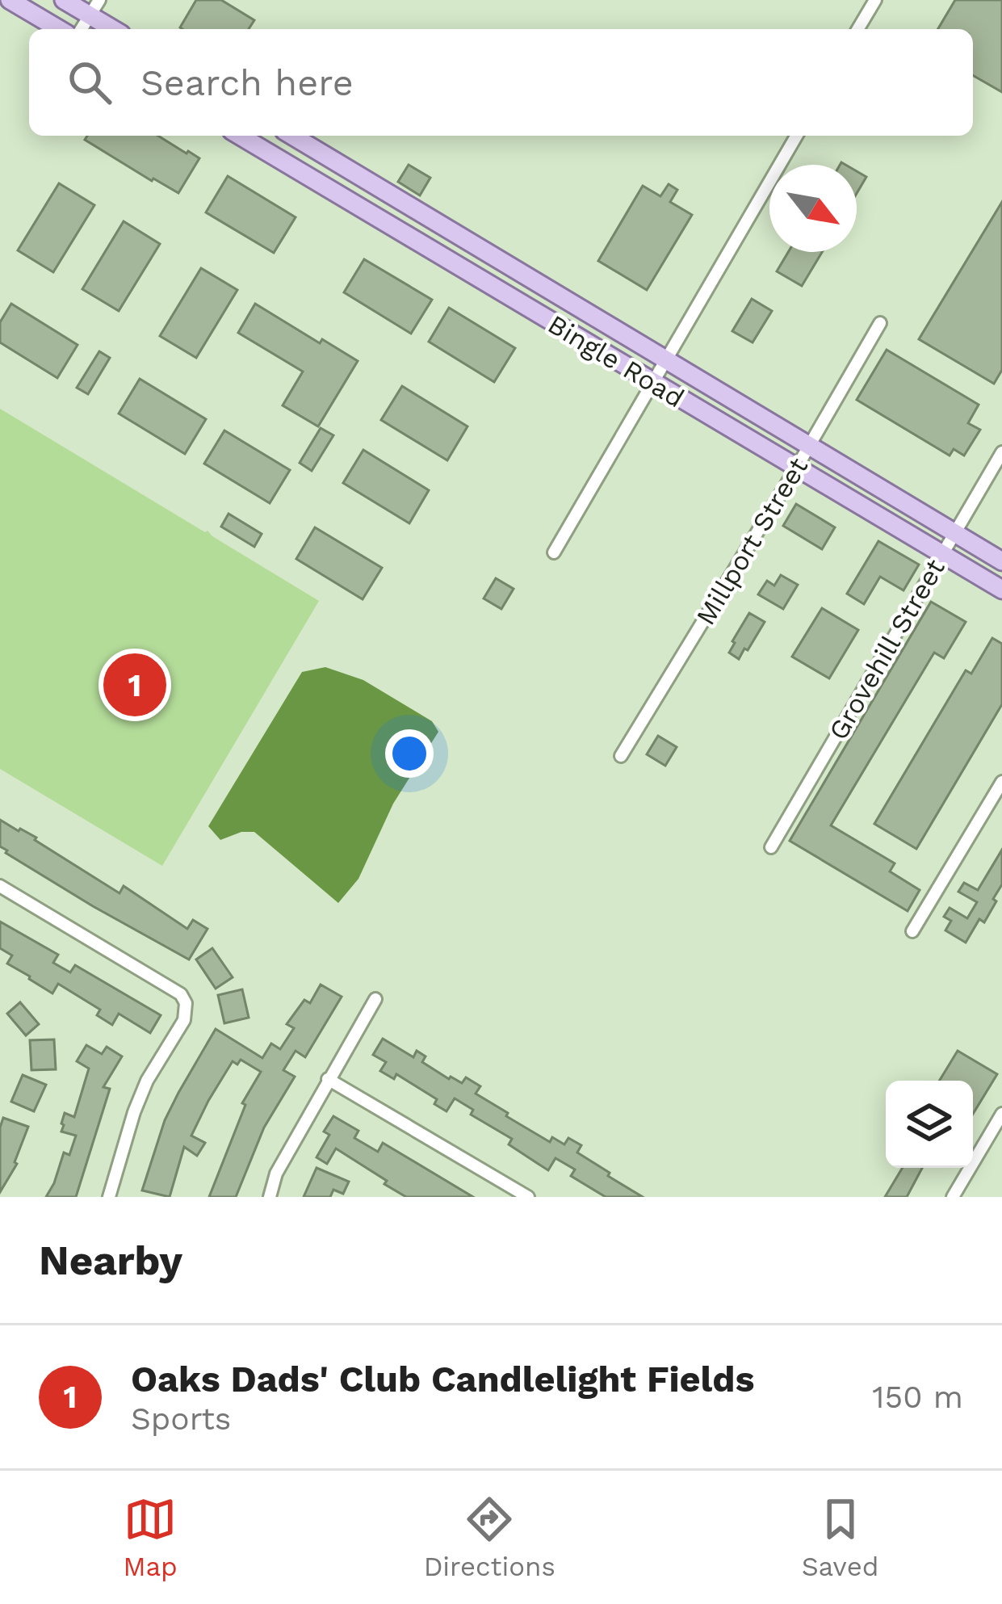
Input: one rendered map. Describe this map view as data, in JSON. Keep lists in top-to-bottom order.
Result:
{
  "streets": {
    "main road": ["Bingle Road"],
    "street": ["Millport Street", "Grovehill Street"]
  },
  "crossings": [
    ["Bingle Road", "Millport Street"],
    ["Bingle Road", "Grovehill Street"]
  ],
  "north": "bottom right",
  "page": {
    "search": "Search here",
    "pins": "1",
    "heading": "Nearby",
    "list": [
      {
        "mark": "1",
        "name": "Oaks Dads' Club Candlelight Fields",
        "note": "Sports",
        "value": "150 m"
      }
    ],
    "nav": ["Map", "Directions", "Saved"]
  }
}
